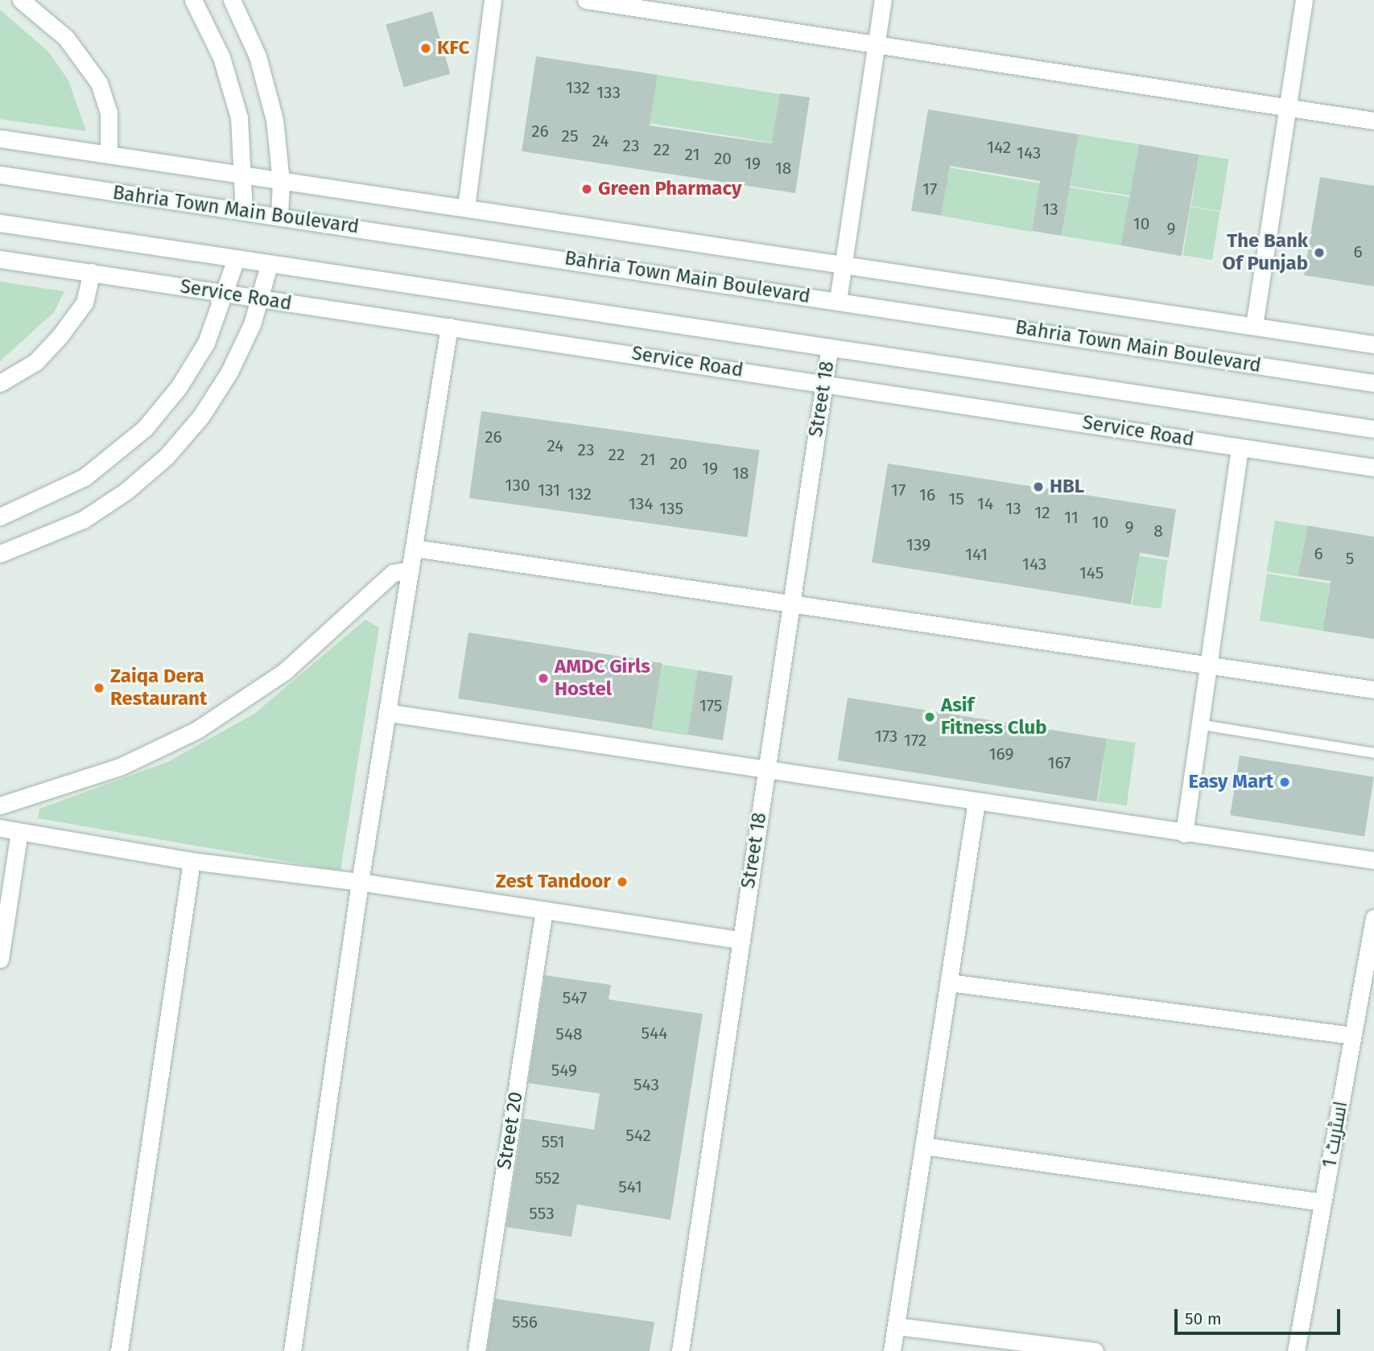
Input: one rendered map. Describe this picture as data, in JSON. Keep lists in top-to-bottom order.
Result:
{
  "streets": {
    "street": [
      "Bahria Town Main Boulevard",
      "Service Road",
      "Street 18",
      "Street 20",
      "اسٹریٹ 1"
    ]
  },
  "crossings": [
    ["Service Road", "Street 18"]
  ],
  "places": [
    "KFC",
    "Green Pharmacy",
    "The Bank Of Punjab",
    "HBL",
    "AMDC Girls Hostel",
    "Zaiqa Dera Restaurant",
    "Asif Fitness Club",
    "Easy Mart",
    "Zest Tandoor"
  ],
  "house_numbers": [
    "132",
    "133",
    "26",
    "25",
    "24",
    "23",
    "142",
    "22",
    "143",
    "21",
    "20",
    "19",
    "18",
    "17",
    "13",
    "10",
    "9",
    "6",
    "26",
    "24",
    "23",
    "22",
    "21",
    "20",
    "19",
    "18",
    "130",
    "131",
    "17",
    "132",
    "16",
    "15",
    "134",
    "14",
    "135",
    "13",
    "12",
    "11",
    "10",
    "9",
    "8",
    "139",
    "6",
    "141",
    "5",
    "143",
    "145",
    "175",
    "173",
    "172",
    "169",
    "167",
    "547",
    "544",
    "548",
    "549",
    "543",
    "542",
    "551",
    "552",
    "541",
    "553",
    "556"
  ],
  "scale_bar": "50 m"
}
